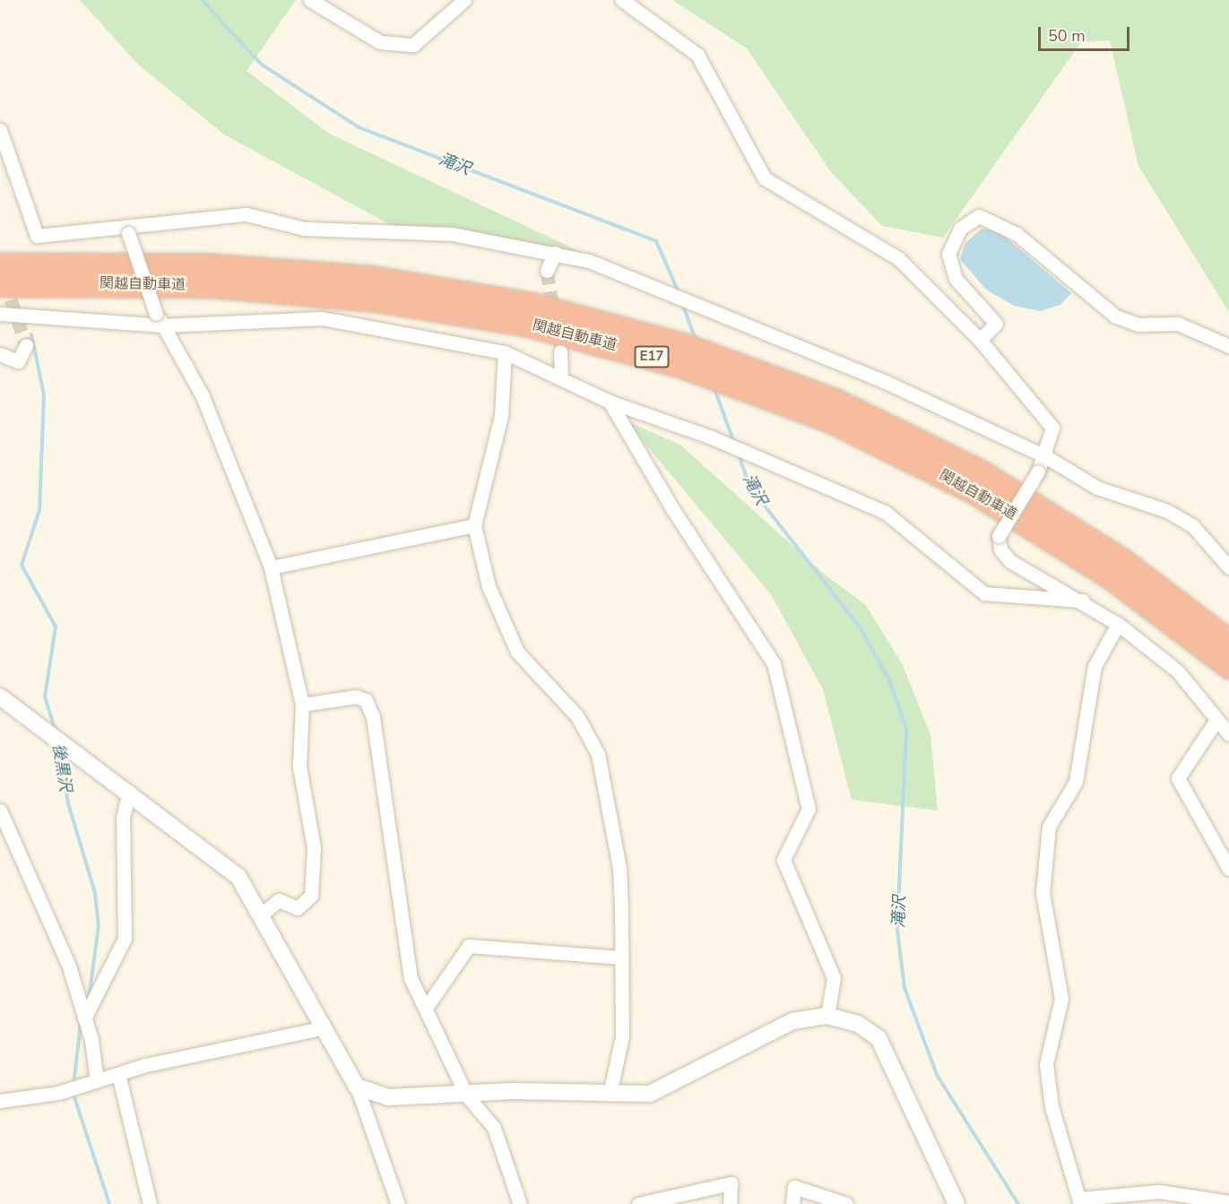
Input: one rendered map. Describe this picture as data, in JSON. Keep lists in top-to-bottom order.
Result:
{
  "streets": {
    "highway": ["関越自動車道", "E17"]
  },
  "water": ["滝沢", "後黒沢"],
  "scale_bar": "50 m"
}
